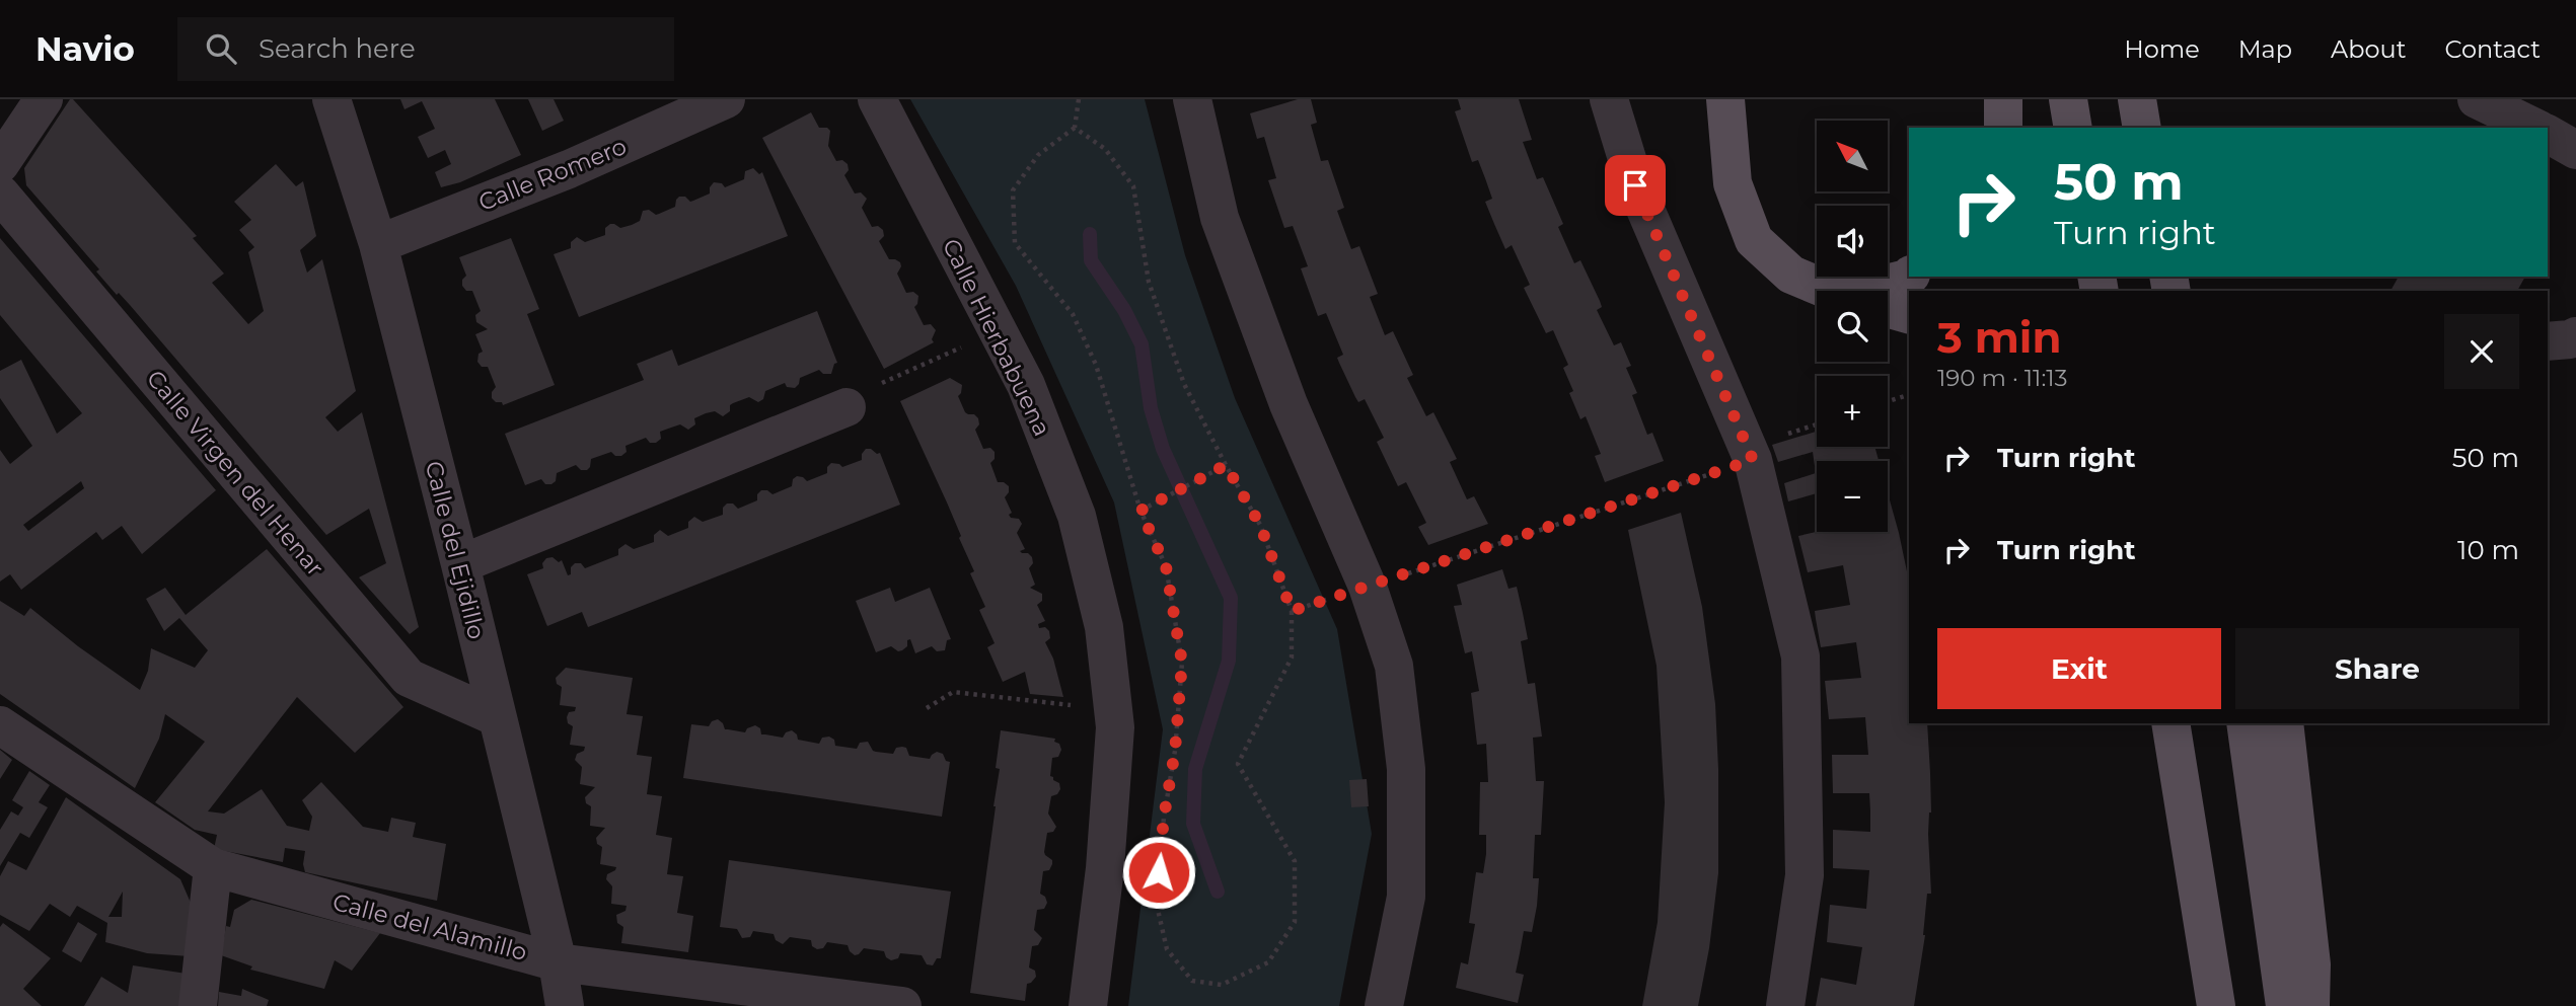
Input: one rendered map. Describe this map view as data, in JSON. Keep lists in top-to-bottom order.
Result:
{
  "streets": {
    "street": [
      "Calle Romero",
      "Calle Hierbabuena",
      "Calle Virgen del Henar",
      "Calle del Ejidillo",
      "Calle del Alamillo"
    ]
  },
  "crossings": [
    ["Calle Romero", "Calle del Ejidillo"],
    ["Calle Virgen del Henar", "Calle del Ejidillo"],
    ["Calle del Ejidillo", "Calle del Alamillo"]
  ],
  "north": "top left",
  "page": {
    "header": "Navio",
    "search": "Search here",
    "nav": [
      "Home",
      "Map",
      "About",
      "Contact"
    ],
    "map_buttons": ["+", "−"],
    "turn": ["50 m", "Turn right"],
    "heading": ["3 min", "190 m · 11:13"],
    "list": [
      {
        "name": "Turn right",
        "value": "50 m"
      },
      {
        "name": "Turn right",
        "value": "10 m"
      }
    ],
    "buttons": ["Exit", "Share"]
  }
}
